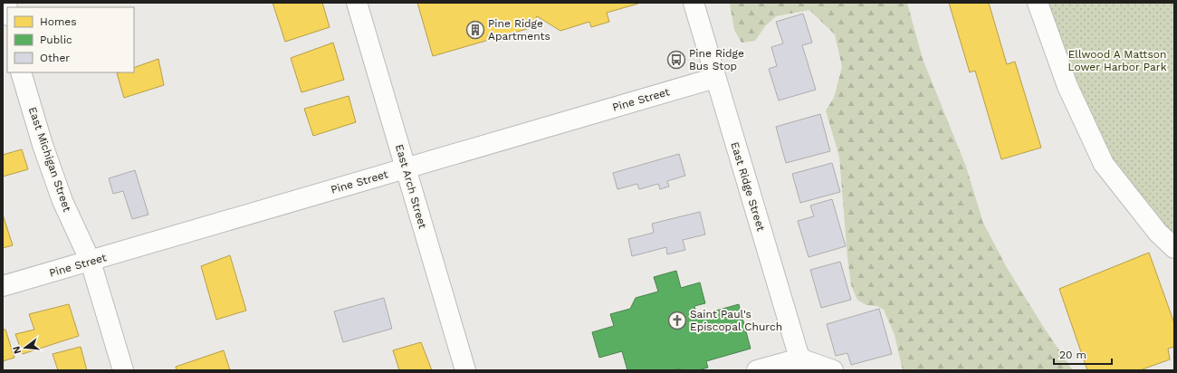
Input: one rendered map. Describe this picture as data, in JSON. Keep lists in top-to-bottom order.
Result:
{
  "streets": {
    "street": [
      "Pine Street",
      "East Michigan Street",
      "East Arch Street",
      "East Ridge Street"
    ]
  },
  "crossings": [
    ["Pine Street", "East Michigan Street"],
    ["Pine Street", "East Arch Street"],
    ["Pine Street", "East Ridge Street"]
  ],
  "parks": ["Ellwood A Mattson Lower Harbor Park"],
  "places": {
    "building": ["Pine Ridge Apartments"],
    "bus stop": ["Pine Ridge Bus Stop"],
    "church": ["Saint Paul's Episcopal Church"]
  },
  "legend": ["Homes", "Public", "Other"],
  "scale_bar": "20 m",
  "north": "left"
}
